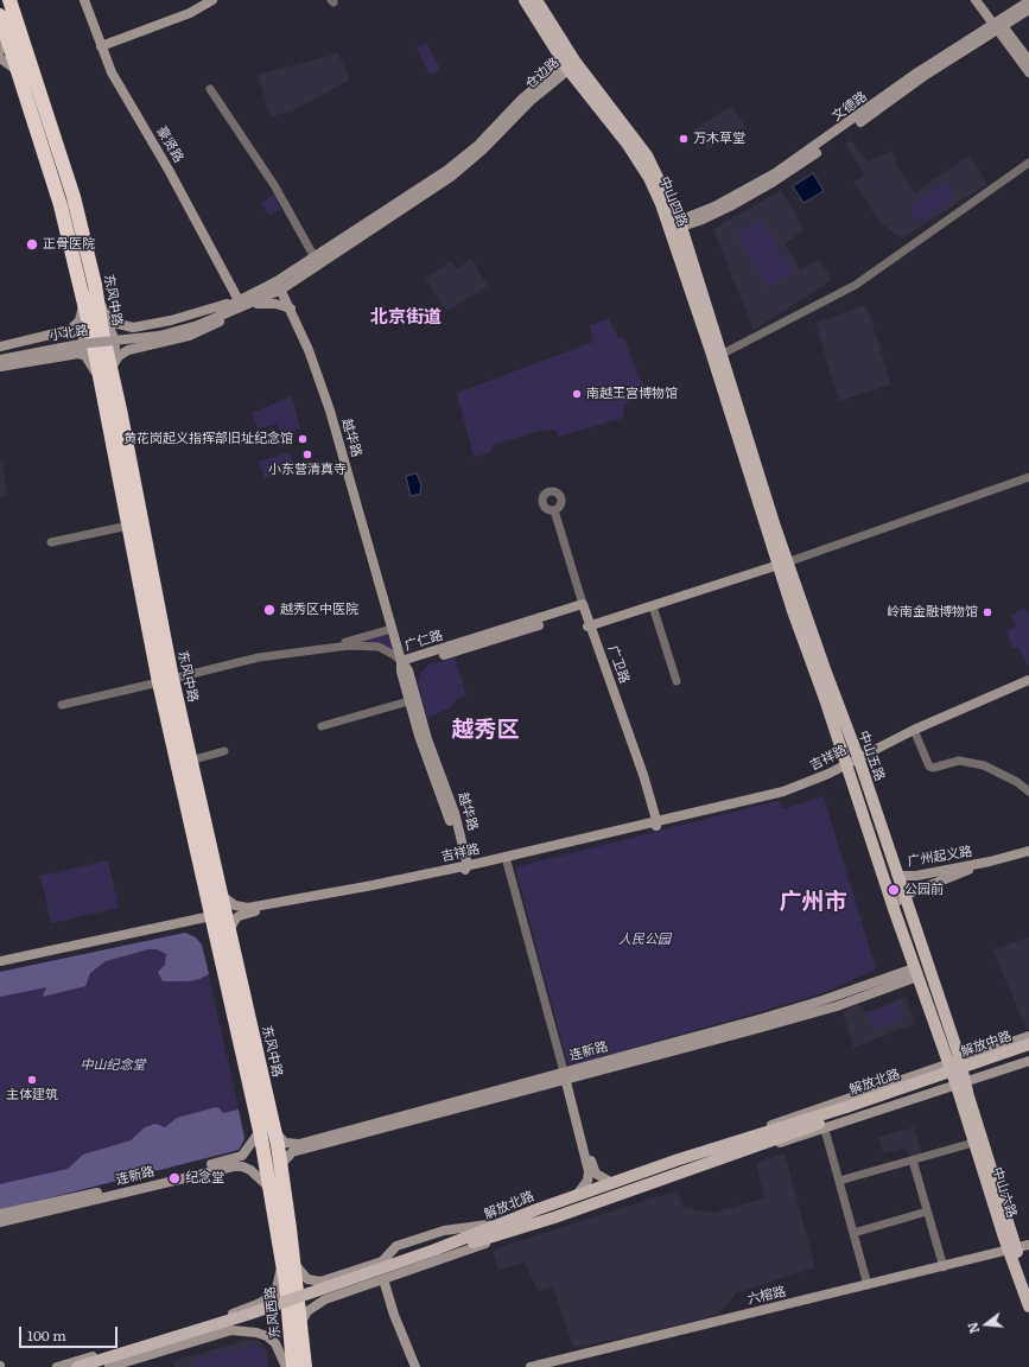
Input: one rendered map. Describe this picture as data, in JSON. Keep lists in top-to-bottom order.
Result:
{
  "streets": {
    "highway": ["东风中路", "东风西路"],
    "main road": [
      "中山四路",
      "中山五路",
      "解放中路",
      "解放北路",
      "中山六路"
    ],
    "street": [
      "仓边路",
      "文德路",
      "豪贤路",
      "小北路",
      "越华路",
      "广仁路",
      "广卫路",
      "吉祥路",
      "广州起义路",
      "连新路",
      "六榕路"
    ]
  },
  "crossings": [
    ["仓边路", "豪贤路"],
    ["仓边路", "中山四路"],
    ["仓边路", "东风中路"],
    ["仓边路", "小北路"],
    ["仓边路", "越华路"],
    ["文德路", "中山四路"],
    ["中山四路", "中山五路"],
    ["东风中路", "小北路"],
    ["东风中路", "吉祥路"],
    ["东风中路", "连新路"],
    ["东风中路", "东风西路"],
    ["越华路", "广仁路"],
    ["越华路", "吉祥路"],
    ["广仁路", "广卫路"],
    ["广卫路", "吉祥路"],
    ["中山五路", "吉祥路"],
    ["中山五路", "广州起义路"],
    ["中山五路", "解放中路"],
    ["中山五路", "连新路"],
    ["中山五路", "解放北路"],
    ["中山五路", "中山六路"],
    ["解放中路", "解放北路"],
    ["解放中路", "中山六路"],
    ["解放北路", "中山六路"],
    ["中山六路", "六榕路"]
  ],
  "districts": ["北京街道", "越秀区", "广州市"],
  "parks": ["人民公园", "中山纪念堂"],
  "places": [
    "万木草堂",
    "正骨医院",
    "南越王宫博物馆",
    "黄花岗起义指挥部旧址纪念馆",
    "小东营清真寺",
    "越秀区中医院",
    "岭南金融博物馆",
    "公园前",
    "主体建筑",
    "纪念堂"
  ],
  "scale_bar": "100 m",
  "north": "left"
}
